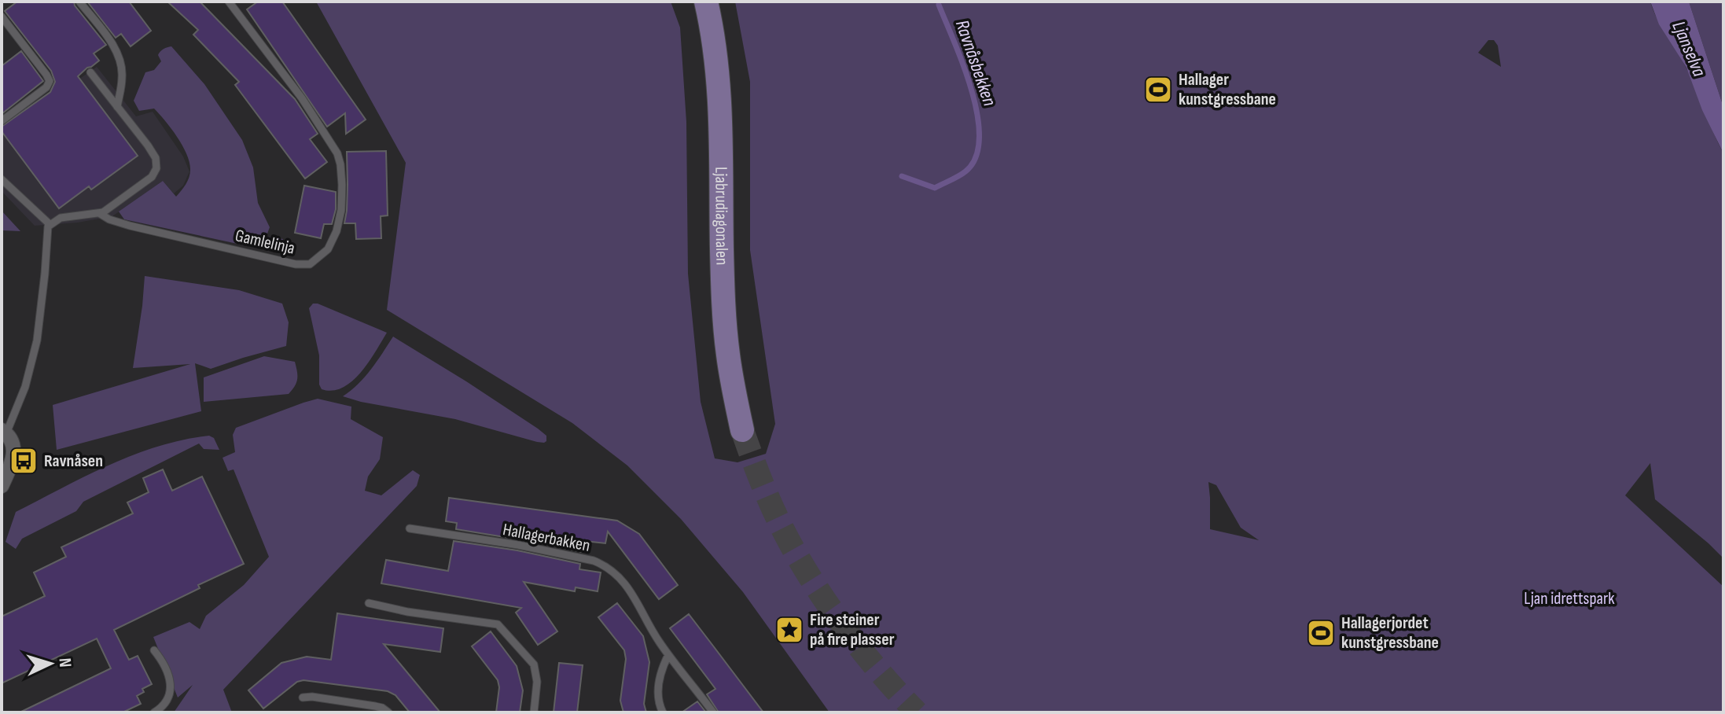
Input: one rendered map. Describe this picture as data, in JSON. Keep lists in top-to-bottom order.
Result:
{
  "streets": {
    "main road": ["Ljabrudiagonalen"],
    "lane": ["Gamlelinja", "Hallagerbakken"]
  },
  "water": ["Ljanselva", "Ravnåsbekken"],
  "parks": ["Ljan idrettspark"],
  "places": {
    "sports": ["Hallager kunstgressbane", "Hallagerjordet kunstgressbane"],
    "bus stop": ["Ravnåsen"],
    "place": ["Fire steiner på fire plasser"]
  },
  "north": "right"
}
